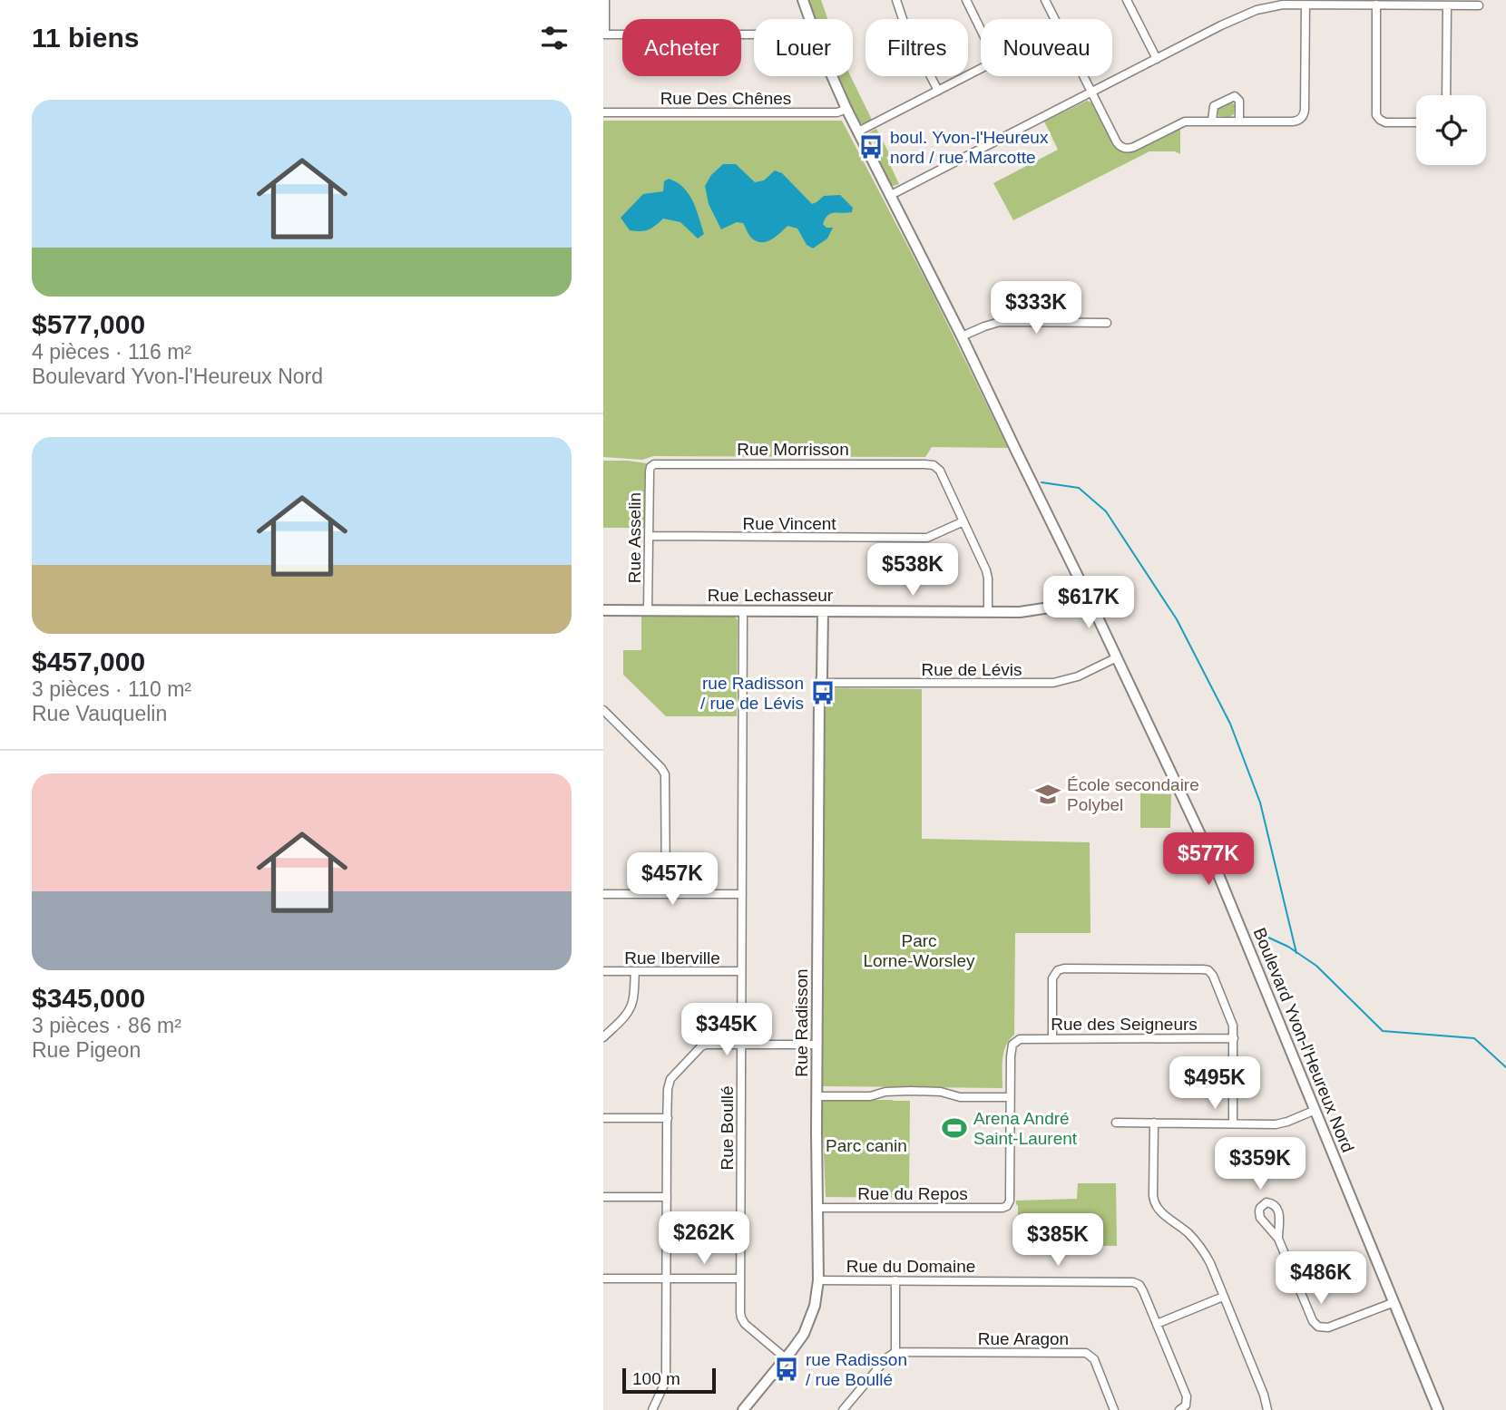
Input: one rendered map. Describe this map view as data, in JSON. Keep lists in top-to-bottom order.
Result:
{
  "streets": {
    "street": [
      "Rue Des Chênes",
      "Rue Morrisson",
      "Rue Vincent",
      "Rue Asselin",
      "Rue Lechasseur",
      "Rue de Lévis",
      "Rue Iberville",
      "Rue Radisson",
      "Rue des Seigneurs",
      "Boulevard Yvon-l'Heureux Nord",
      "Rue Boullé",
      "Rue du Repos",
      "Rue du Domaine",
      "Rue Aragon"
    ]
  },
  "crossings": [
    ["Rue Des Chênes", "Boulevard Yvon-l'Heureux Nord"],
    ["Rue Morrisson", "Rue Vincent"],
    ["Rue Morrisson", "Rue Asselin"],
    ["Rue Vincent", "Rue Asselin"],
    ["Rue Asselin", "Rue Lechasseur"],
    ["Rue Lechasseur", "Rue Radisson"],
    ["Rue Lechasseur", "Boulevard Yvon-l'Heureux Nord"],
    ["Rue Lechasseur", "Rue Boullé"],
    ["Rue de Lévis", "Rue Radisson"],
    ["Rue de Lévis", "Boulevard Yvon-l'Heureux Nord"],
    ["Rue Iberville", "Rue Boullé"],
    ["Rue Radisson", "Rue Boullé"],
    ["Rue Radisson", "Rue du Repos"],
    ["Rue Radisson", "Rue du Domaine"],
    ["Rue des Seigneurs", "Rue du Repos"]
  ],
  "parks": ["Parc Lorne-Worsley", "Parc canin"],
  "places": {
    "bus stop": ["boul. Yvon-l'Heureux nord / rue Marcotte", "rue Radisson / rue de Lévis", "rue Radisson / rue Boullé"],
    "school or university": ["École secondaire Polybel"],
    "sports": ["Arena André Saint-Laurent"]
  },
  "scale_bar": "100 m",
  "page": {
    "heading": "11 biens",
    "chip": [
      "Acheter",
      "Louer",
      "Filtres",
      "Nouveau"
    ],
    "list": [
      {
        "name": "$577,000",
        "note": "4 pièces · 116 m² · Boulevard Yvon-l'Heureux Nord"
      },
      {
        "name": "$457,000",
        "note": "3 pièces · 110 m² · Rue Vauquelin"
      },
      {
        "name": "$345,000",
        "note": "3 pièces · 86 m² · Rue Pigeon"
      }
    ],
    "price": [
      "$333K",
      "$538K",
      "$617K",
      "$577K",
      "$457K",
      "$345K",
      "$495K",
      "$359K",
      "$262K",
      "$385K",
      "$486K"
    ],
    "scale": "100 m"
  }
}
